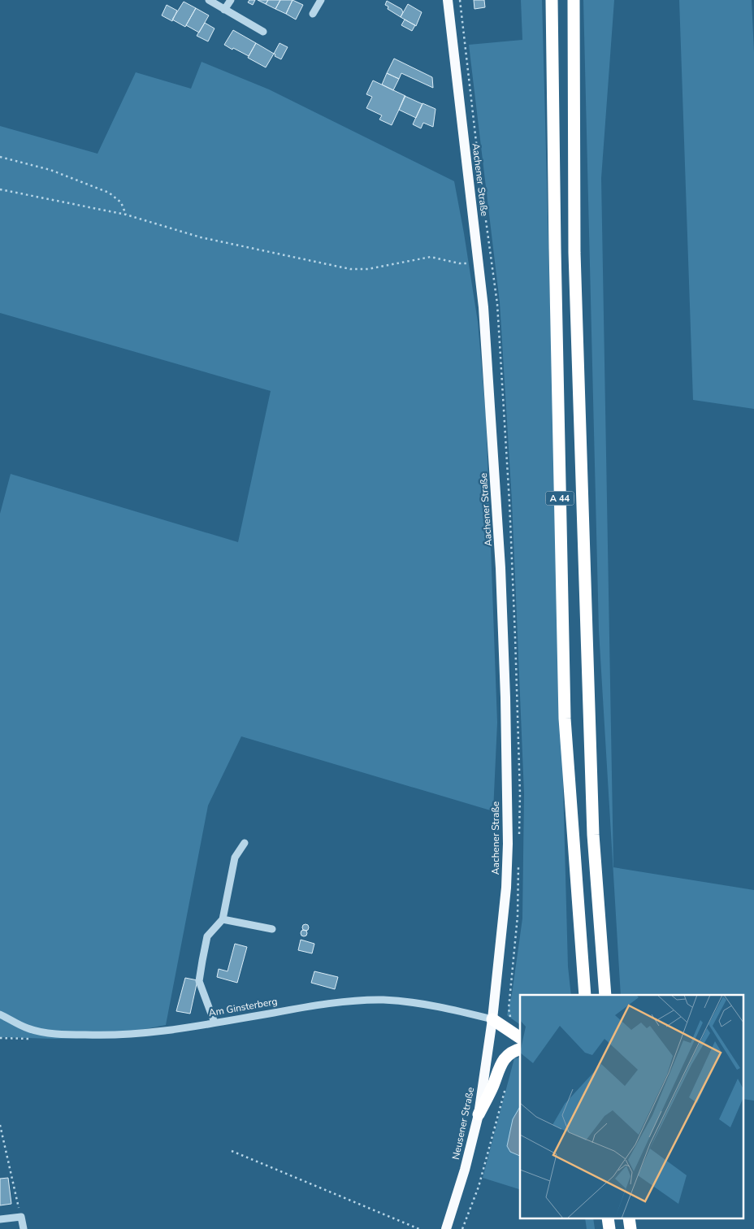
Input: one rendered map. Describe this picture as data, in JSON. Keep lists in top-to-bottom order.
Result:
{
  "streets": {
    "highway": ["A 44"],
    "main road": ["Aachener Straße", "Neusener Straße"],
    "street": ["Am Ginsterberg"]
  },
  "crossings": [
    ["Aachener Straße", "Am Ginsterberg"],
    ["Aachener Straße", "Neusener Straße"],
    ["Am Ginsterberg", "Neusener Straße"]
  ]
}
